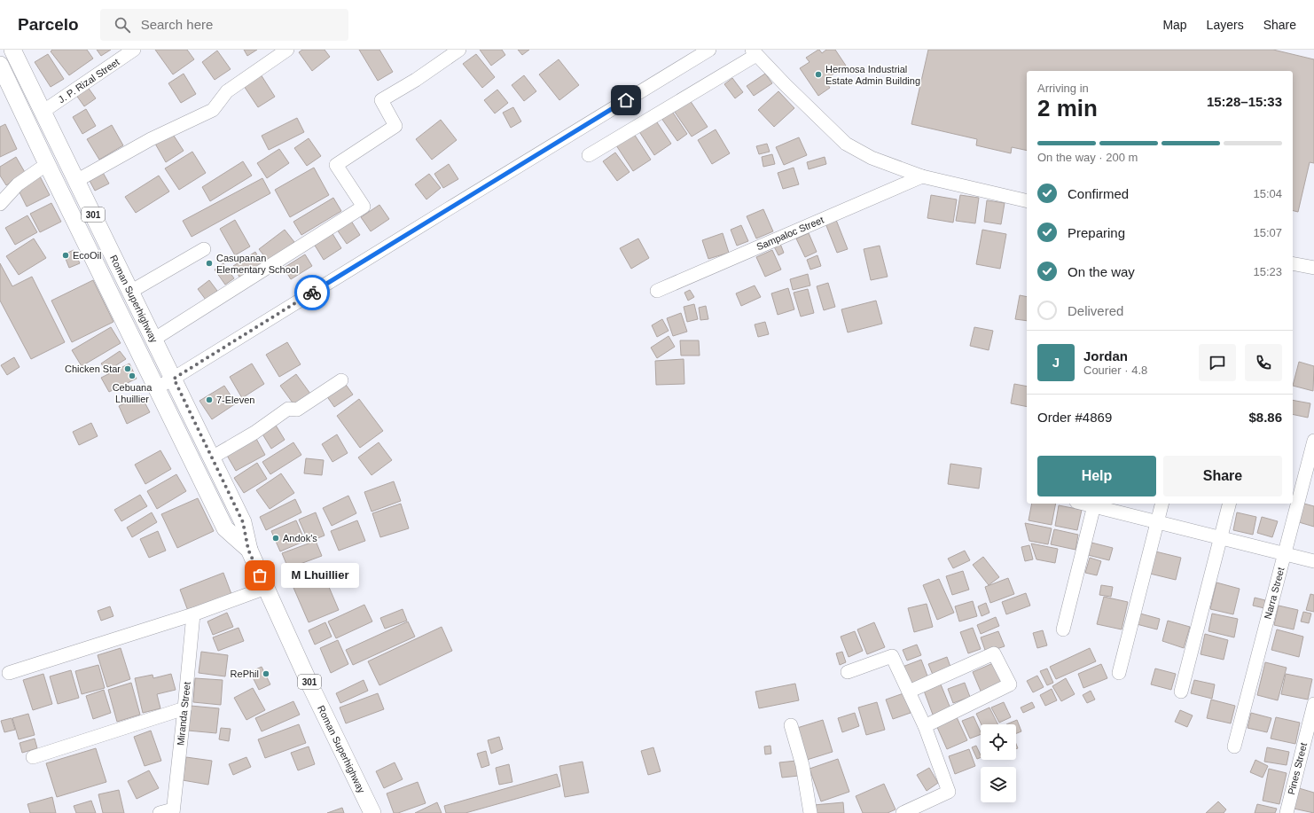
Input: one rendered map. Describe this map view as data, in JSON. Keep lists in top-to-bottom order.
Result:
{
  "streets": {
    "main road": ["301", "Roman Superhighway"],
    "street": [
      "J. P. Rizal Street",
      "Sampaloc Street",
      "Narra Street",
      "Miranda Street",
      "Pines Street"
    ]
  },
  "crossings": [
    ["J. P. Rizal Street", "Roman Superhighway"]
  ],
  "places": [
    "Hermosa Industrial Estate Admin Building",
    "EcoOil",
    "Casupanan Elementary School",
    "Chicken Star",
    "Cebuana Lhuillier",
    "7-Eleven",
    "Andok's",
    "M Lhuillier",
    "RePhil"
  ],
  "page": {
    "header": "Parcelo",
    "search": "Search here",
    "nav": ["Map", "Layers", "Share"],
    "heading": ["2 min", "Arriving in", "15:28–15:33"],
    "panel": [
      "Jordan",
      "Courier · 4.8",
      "Order #4869",
      "$8.86"
    ],
    "bar": "On the way · 200 m",
    "list": [
      ["Confirmed", "15:04"],
      ["Preparing", "15:07"],
      ["On the way", "15:23"],
      "Delivered"
    ],
    "round": "J",
    "buttons": ["Help", "Share"],
    "bubble": "M Lhuillier"
  }
}
